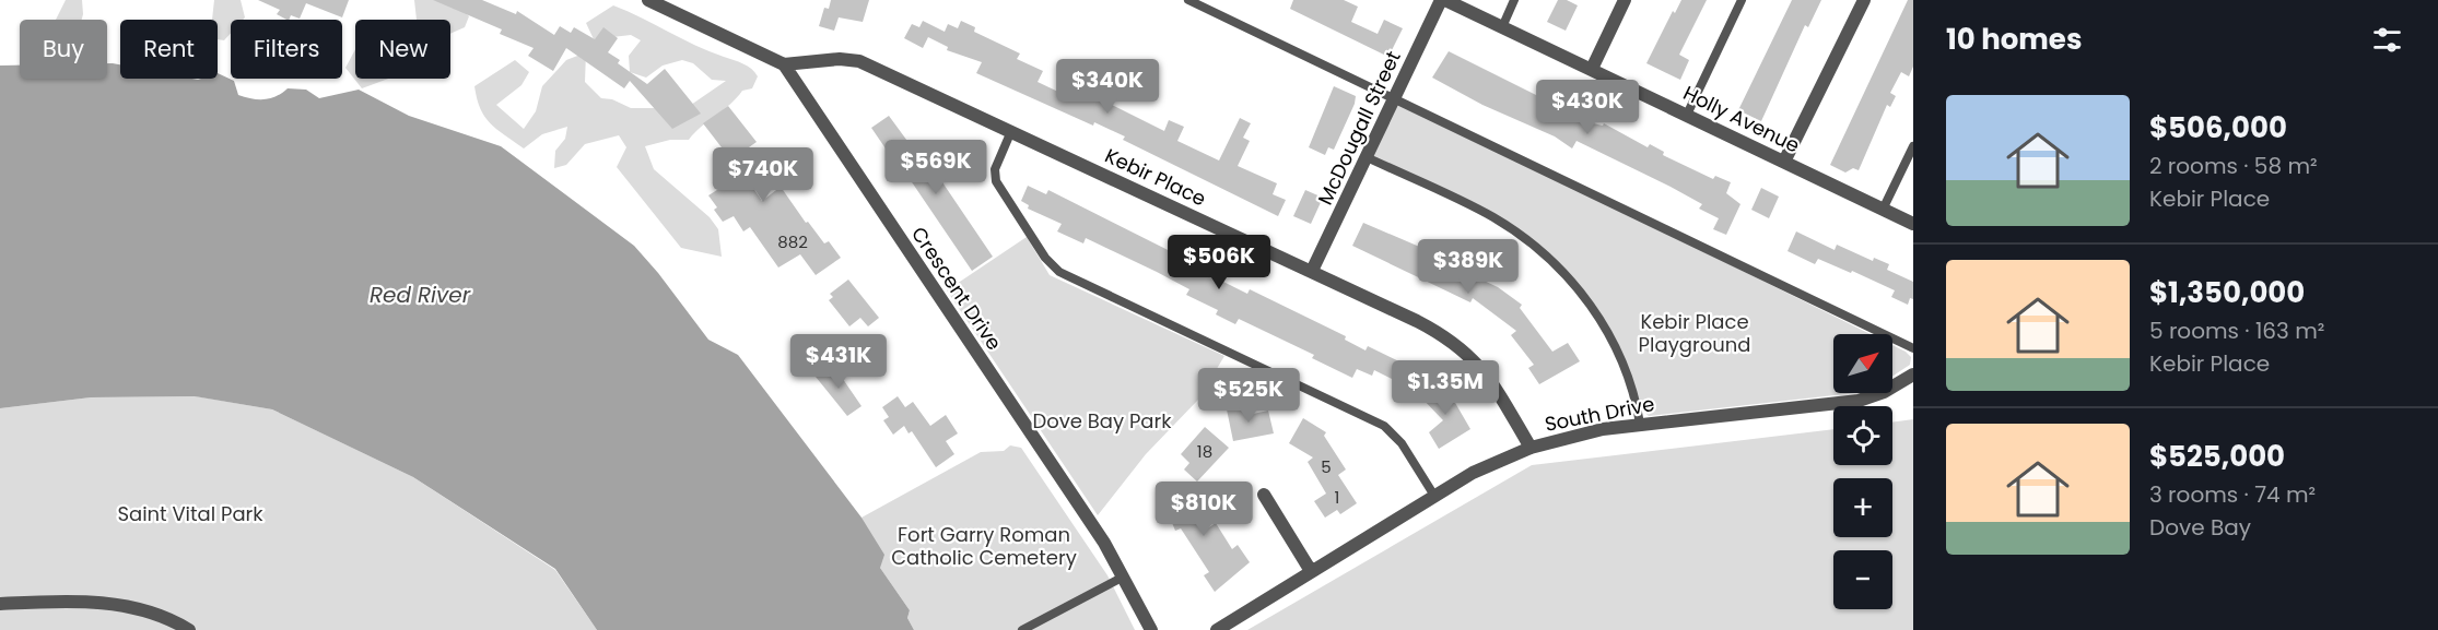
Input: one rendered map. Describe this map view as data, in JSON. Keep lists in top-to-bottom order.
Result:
{
  "streets": {
    "street": [
      "Holly Avenue",
      "McDougall Street",
      "Kebir Place",
      "Crescent Drive",
      "South Drive"
    ]
  },
  "crossings": [
    ["McDougall Street", "Kebir Place"],
    ["Kebir Place", "Crescent Drive"],
    ["Kebir Place", "South Drive"]
  ],
  "water": ["Red River"],
  "parks": [
    "Kebir Place Playground",
    "Dove Bay Park",
    "Saint Vital Park",
    "Fort Garry Roman Catholic Cemetery"
  ],
  "house_numbers": [
    "882",
    "18",
    "5",
    "1"
  ],
  "north": "top right",
  "page": {
    "heading": "10 homes",
    "chip": [
      "Buy",
      "Rent",
      "Filters",
      "New"
    ],
    "price": [
      "$340K",
      "$430K",
      "$569K",
      "$740K",
      "$506K",
      "$389K",
      "$431K",
      "$1.35M",
      "$525K",
      "$810K"
    ],
    "list": [
      {
        "name": "$506,000",
        "note": "2 rooms · 58 m² · Kebir Place"
      },
      {
        "name": "$1,350,000",
        "note": "5 rooms · 163 m² · Kebir Place"
      },
      {
        "name": "$525,000",
        "note": "3 rooms · 74 m² · Dove Bay"
      }
    ],
    "map_buttons": ["+", "−"]
  }
}
